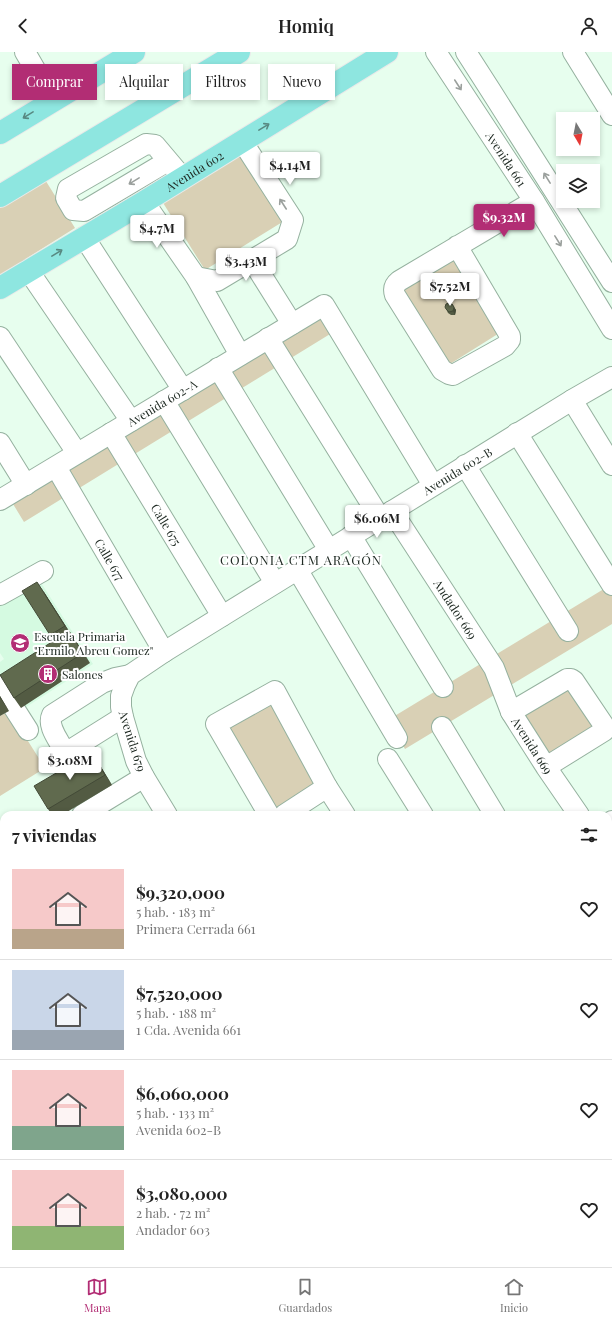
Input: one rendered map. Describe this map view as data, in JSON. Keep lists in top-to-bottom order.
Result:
{
  "streets": {
    "main road": ["Avenida 602"],
    "street": [
      "Avenida 661",
      "Avenida 602-A",
      "Avenida 602-B",
      "Calle 675",
      "Calle 677",
      "Andador 669",
      "Avenida 679",
      "Avenida 669"
    ]
  },
  "crossings": [
    ["Avenida 602-A", "Avenida 602-B"],
    ["Avenida 602-A", "Calle 675"],
    ["Avenida 602-A", "Calle 677"],
    ["Avenida 602-A", "Andador 669"],
    ["Avenida 602-B", "Calle 675"],
    ["Avenida 602-B", "Calle 677"],
    ["Avenida 602-B", "Andador 669"],
    ["Avenida 602-B", "Avenida 679"],
    ["Andador 669", "Avenida 669"]
  ],
  "districts": ["COLONIA CTM ARAGÓN"],
  "places": {
    "school or university": ["Escuela Primaria \"Ermilo Abreu Gomez\""],
    "building": ["Salones"]
  },
  "north": "bottom",
  "page": {
    "header": "Homiq",
    "chip": [
      "Comprar",
      "Alquilar",
      "Filtros",
      "Nuevo"
    ],
    "price": [
      "$4.14M",
      "$9.32M",
      "$4.7M",
      "$3.43M",
      "$7.52M",
      "$6.06M",
      "$3.08M"
    ],
    "heading": "7 viviendas",
    "list": [
      {
        "name": "$9,320,000",
        "note": "5 hab. · 183 m² · Primera Cerrada 661"
      },
      {
        "name": "$7,520,000",
        "note": "5 hab. · 188 m² · 1 Cda. Avenida 661"
      },
      {
        "name": "$6,060,000",
        "note": "5 hab. · 133 m² · Avenida 602-B"
      },
      {
        "name": "$3,080,000",
        "note": "2 hab. · 72 m² · Andador 603"
      }
    ],
    "tabs": ["Mapa", "Guardados", "Inicio"]
  }
}
